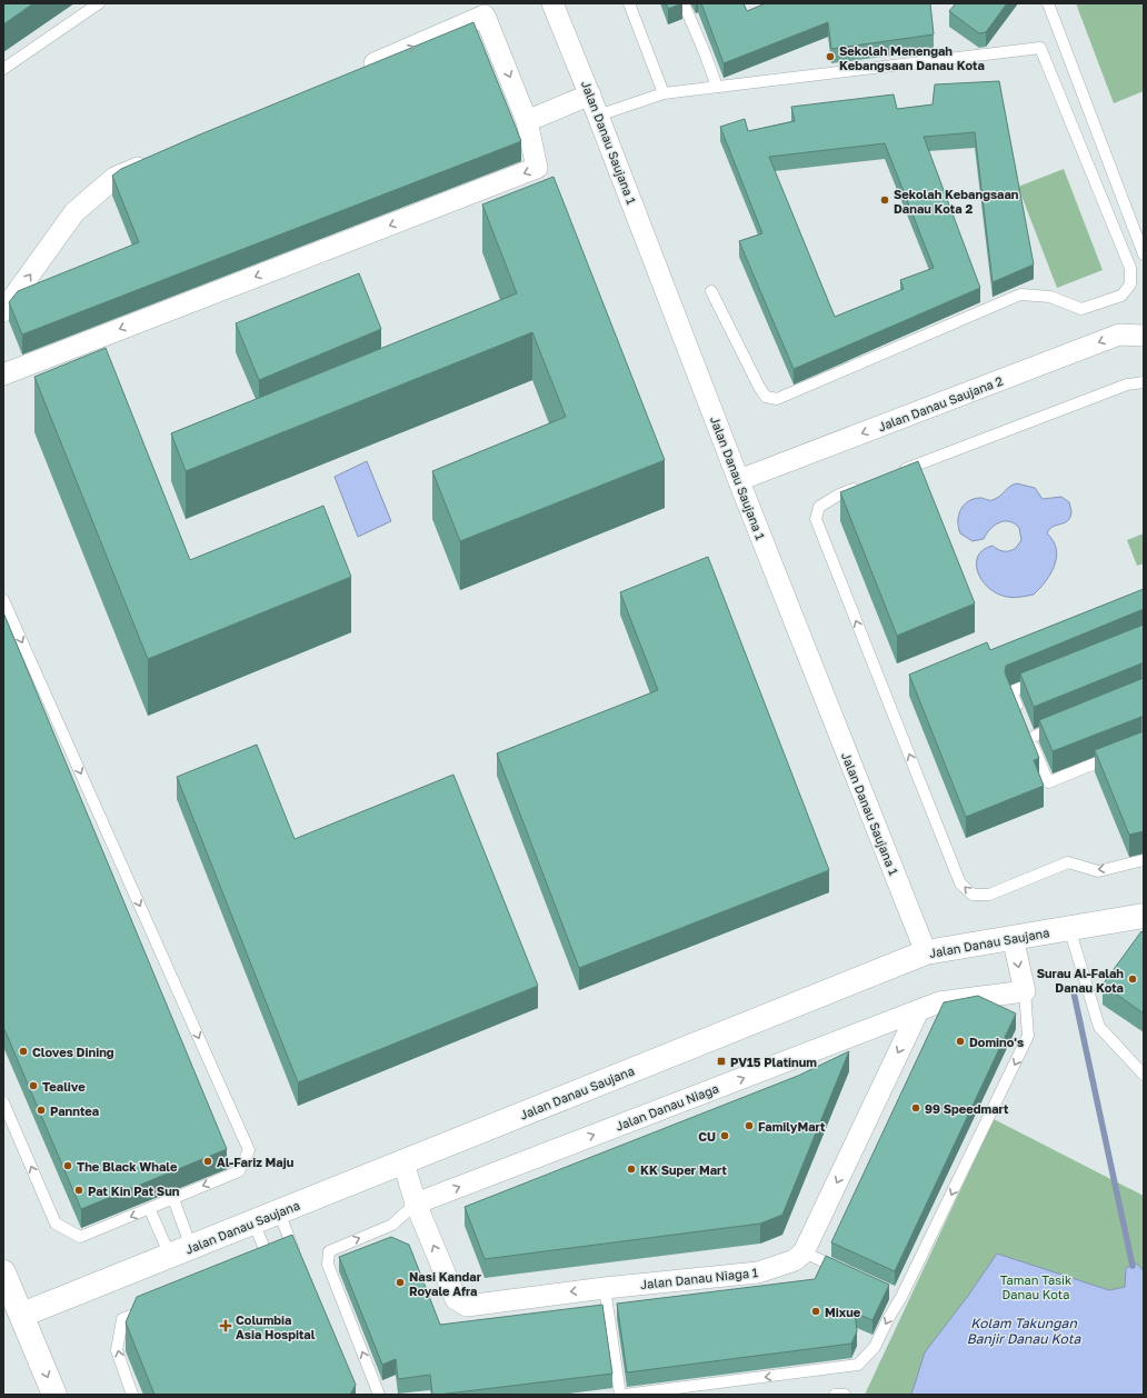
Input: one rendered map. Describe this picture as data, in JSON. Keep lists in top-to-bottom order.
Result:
{
  "streets": {
    "street": [
      "Jalan Danau Saujana 1",
      "Jalan Danau Saujana 2",
      "Jalan Danau Saujana",
      "Jalan Danau Niaga",
      "Jalan Danau Niaga 1"
    ]
  },
  "crossings": [
    ["Jalan Danau Saujana 1", "Jalan Danau Saujana 2"],
    ["Jalan Danau Saujana 1", "Jalan Danau Saujana"],
    ["Jalan Danau Saujana", "Jalan Danau Niaga 1"],
    ["Jalan Danau Niaga", "Jalan Danau Niaga 1"]
  ],
  "one_way": ["Jalan Danau Saujana 2", "Jalan Danau Niaga", "Jalan Danau Niaga 1"],
  "water": ["Kolam Takungan Banjir Danau Kota"],
  "parks": ["Taman Tasik Danau Kota"],
  "places": {
    "other": [
      "Sekolah Menengah Kebangsaan Danau Kota",
      "Sekolah Kebangsaan Danau Kota 2",
      "Surau Al-Falah Danau Kota",
      "Domino's",
      "Cloves Dining",
      "Tealive",
      "99 Speedmart",
      "Panntea",
      "FamilyMart",
      "CU",
      "Al-Fariz Maju",
      "The Black Whale",
      "KK Super Mart",
      "Pat Kin Pat Sun",
      "Nasi Kandar Royale Afra",
      "Mixue"
    ],
    "transit": ["PV15 Platinum"],
    "health": ["Columbia Asia Hospital"]
  }
}
